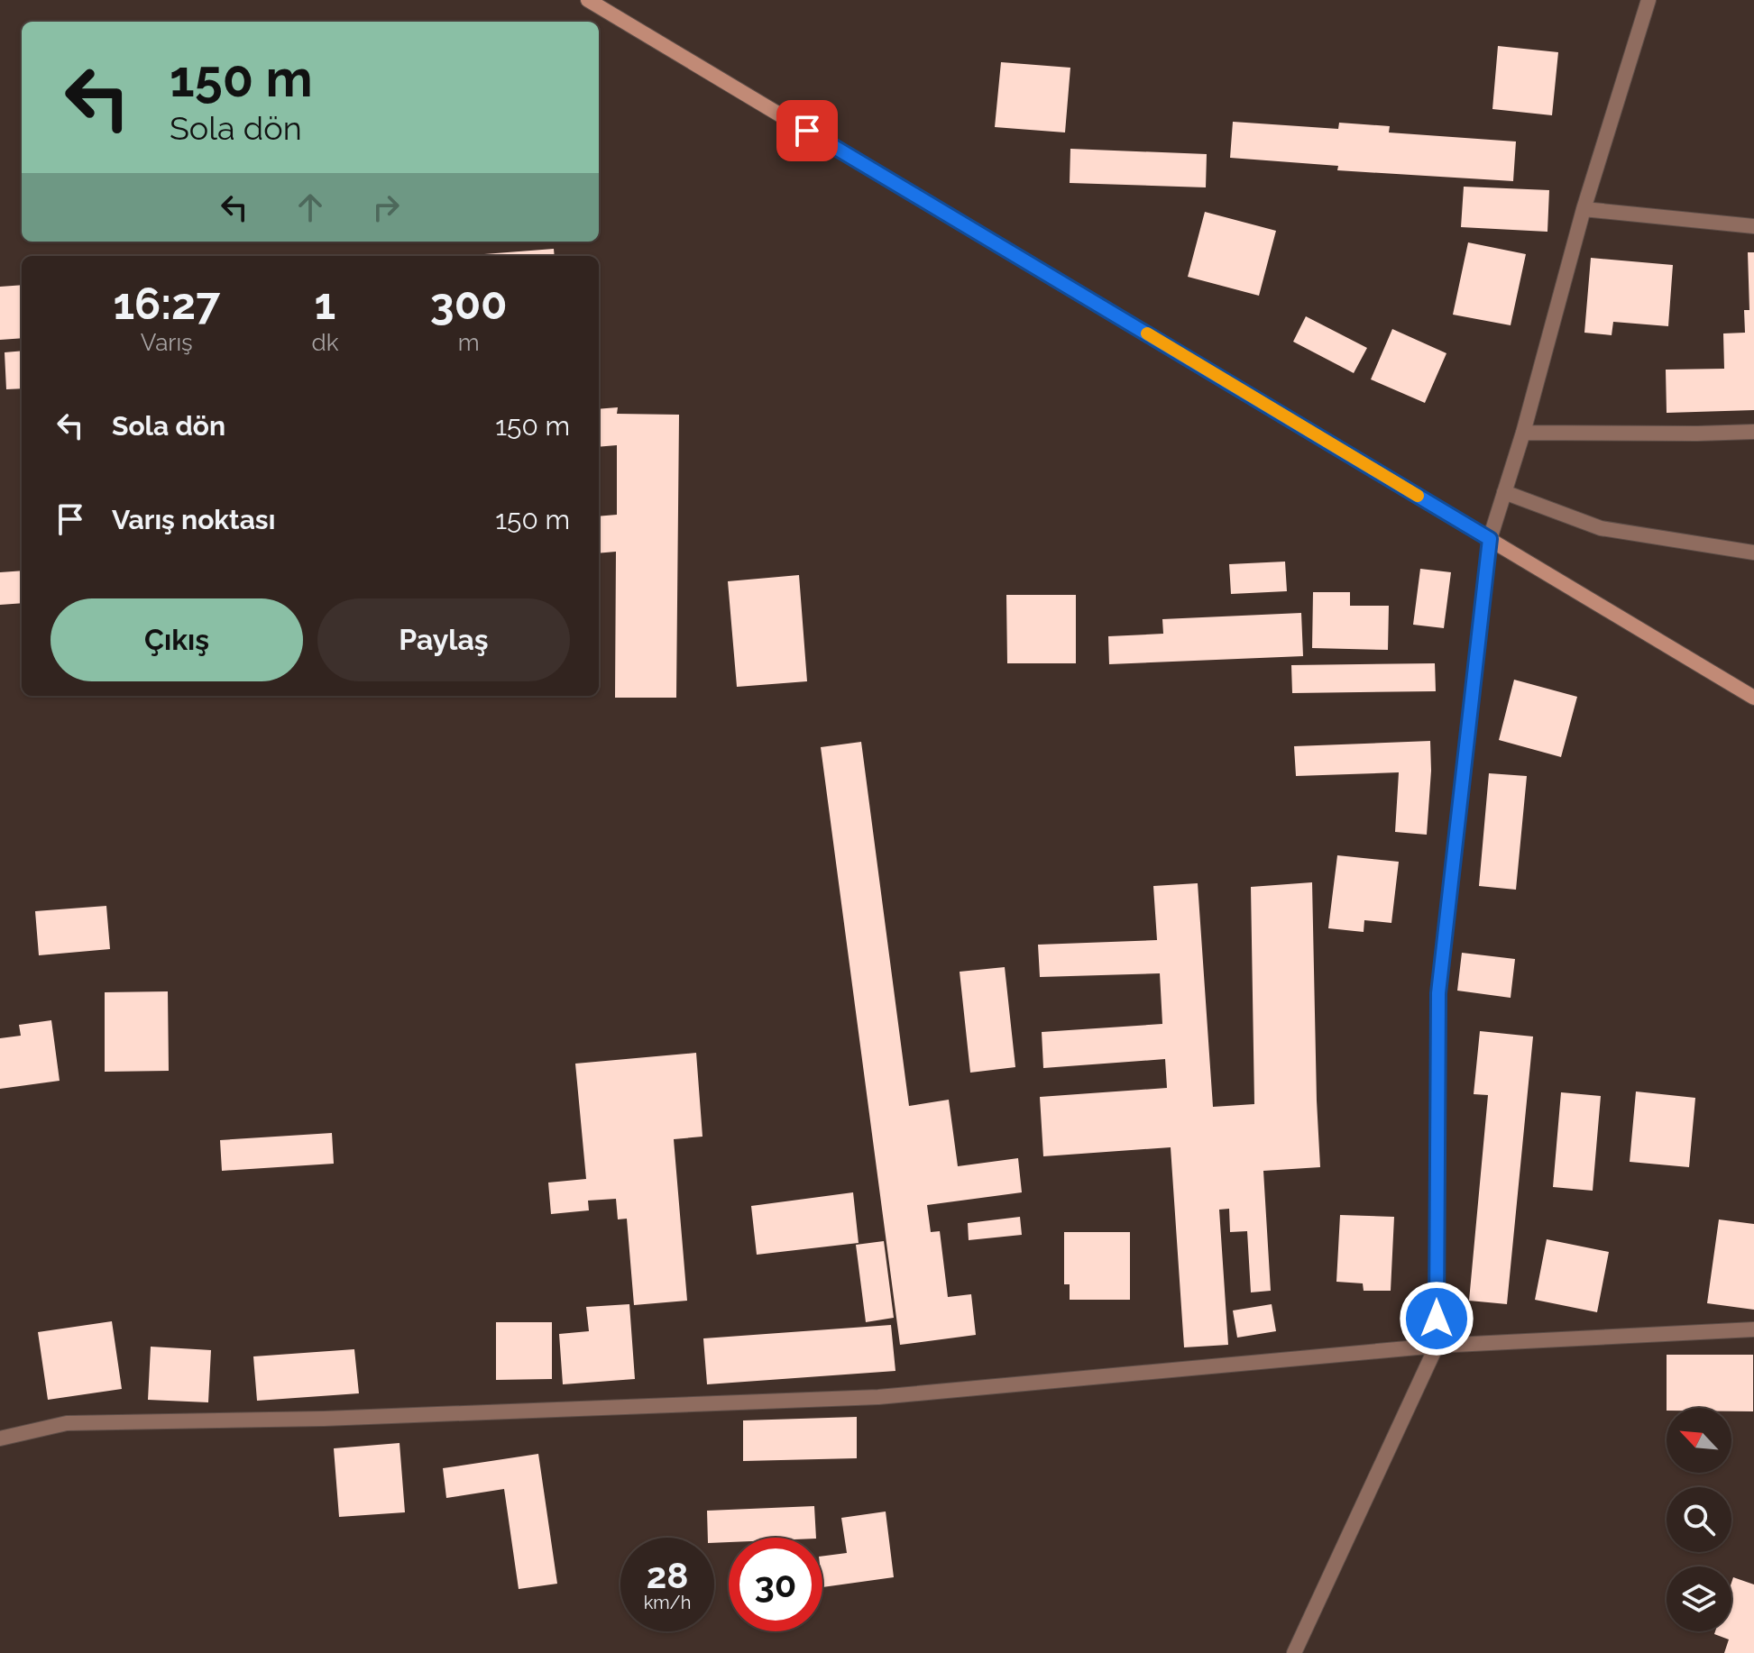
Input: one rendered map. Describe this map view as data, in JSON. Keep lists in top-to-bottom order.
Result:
{
  "north": "top left",
  "page": {
    "turn": ["150 m", "Sola dön"],
    "eta": [
      "16:27",
      "Varış",
      "1",
      "dk",
      "300",
      "m"
    ],
    "list": [
      {
        "name": "Sola dön",
        "value": "150 m"
      },
      {
        "name": "Varış noktası",
        "value": "150 m"
      }
    ],
    "buttons": ["Çıkış", "Paylaş"],
    "speed": "28 km/h",
    "limit": "30"
  }
}
